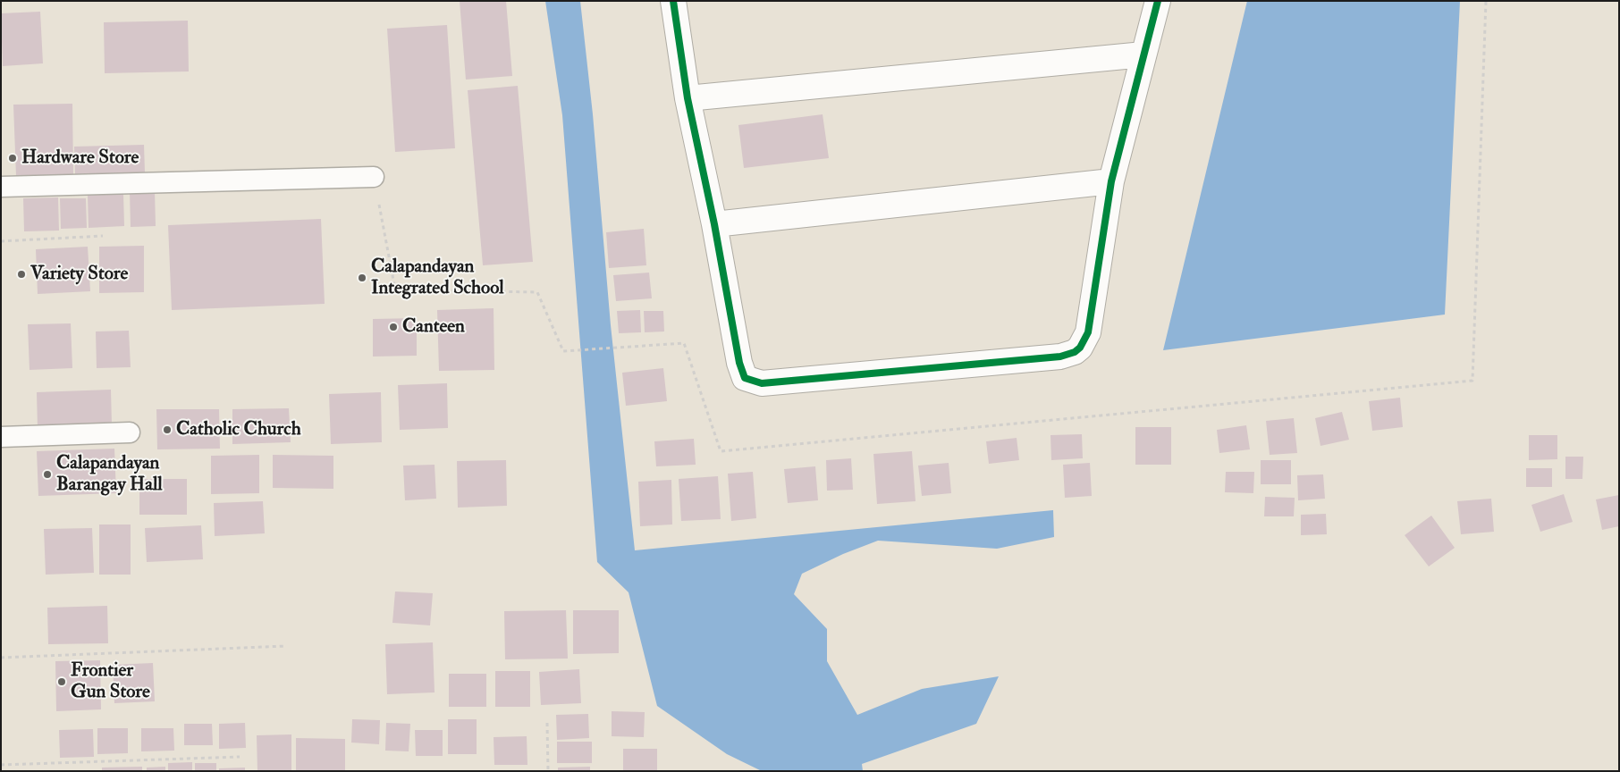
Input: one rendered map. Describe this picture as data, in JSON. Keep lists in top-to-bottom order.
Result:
{
  "places": [
    "Hardware Store",
    "Variety Store",
    "Calapandayan Integrated School",
    "Canteen",
    "Catholic Church",
    "Calapandayan Barangay Hall",
    "Frontier Gun Store"
  ]
}
